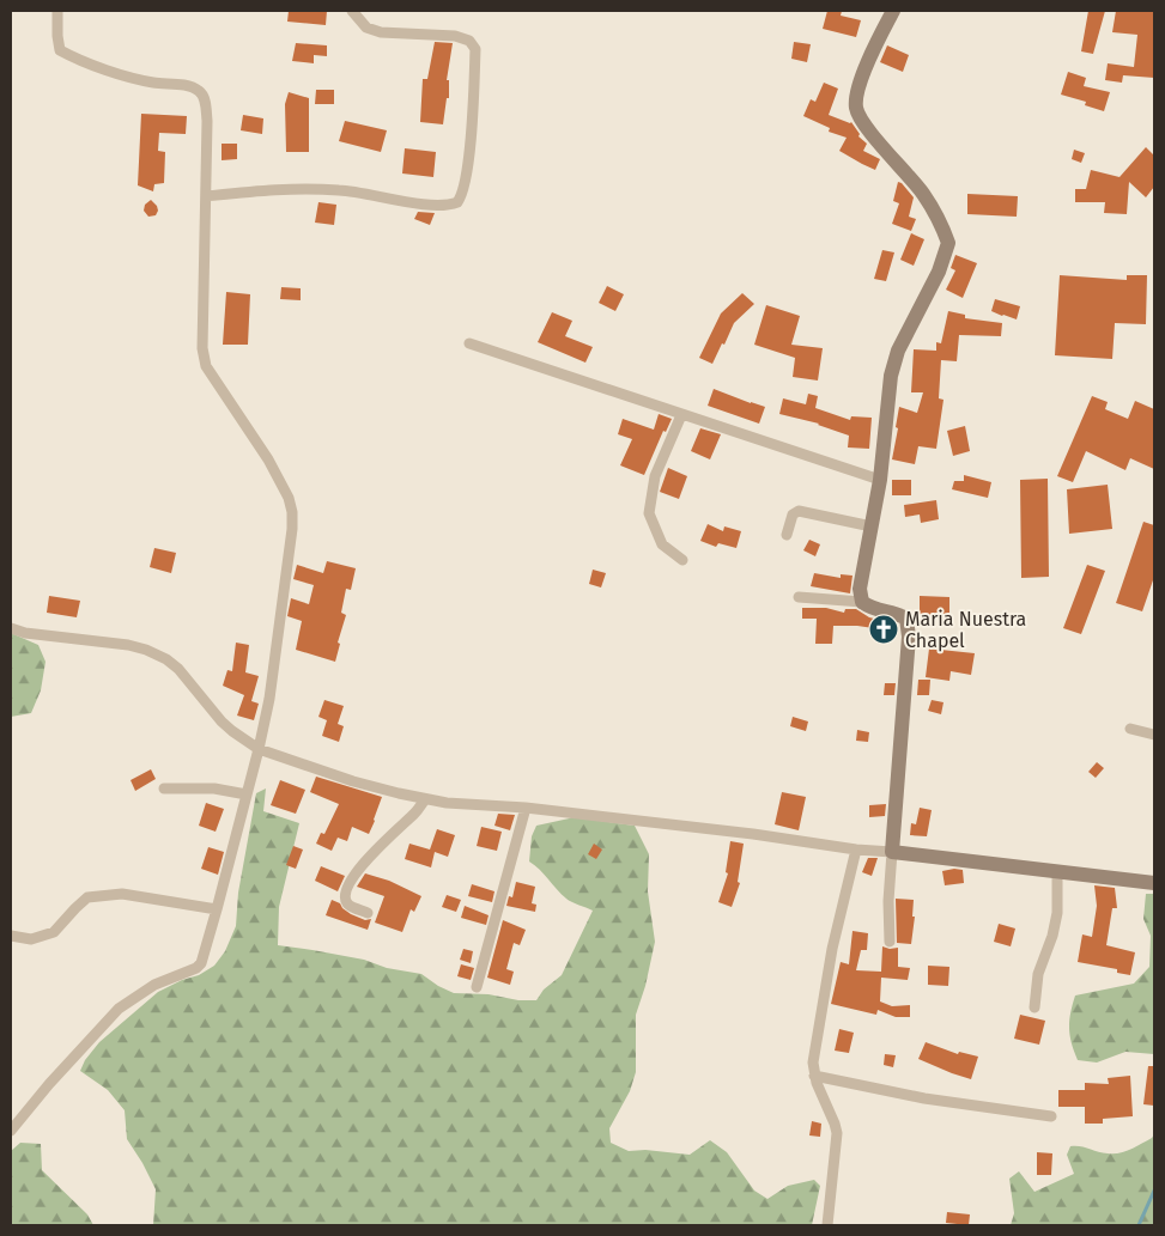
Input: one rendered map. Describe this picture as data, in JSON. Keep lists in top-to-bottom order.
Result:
{
  "places": {
    "church": ["Maria Nuestra Chapel"]
  }
}
